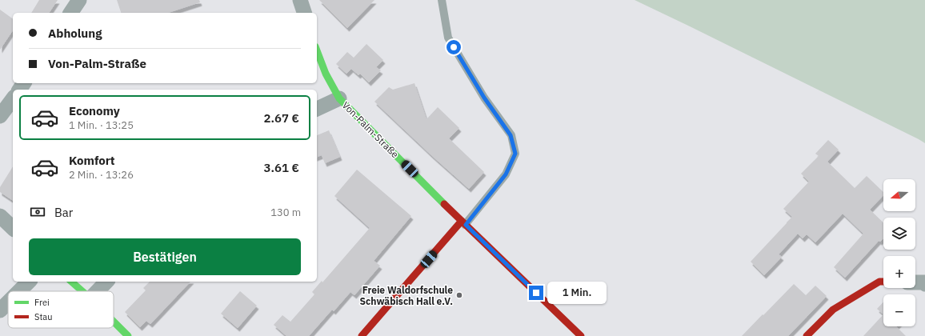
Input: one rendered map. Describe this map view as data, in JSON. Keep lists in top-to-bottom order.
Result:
{
  "streets": {
    "street": ["Von-Palm-Straße"]
  },
  "places": ["Freie Waldorfschule Schwäbisch Hall e.V."],
  "legend": ["Frei", "Stau"],
  "north": "left",
  "page": {
    "banner": ["Abholung", "Von-Palm-Straße"],
    "list": [
      {
        "name": "Economy",
        "note": "1 Min. · 13:25",
        "value": "2.67 €"
      },
      {
        "name": "Komfort",
        "note": "2 Min. · 13:26",
        "value": "3.61 €"
      }
    ],
    "map_buttons": ["+", "−"],
    "pay": ["Bar", "130 m"],
    "buttons": "Bestätigen",
    "bubble": "1 Min."
  }
}
